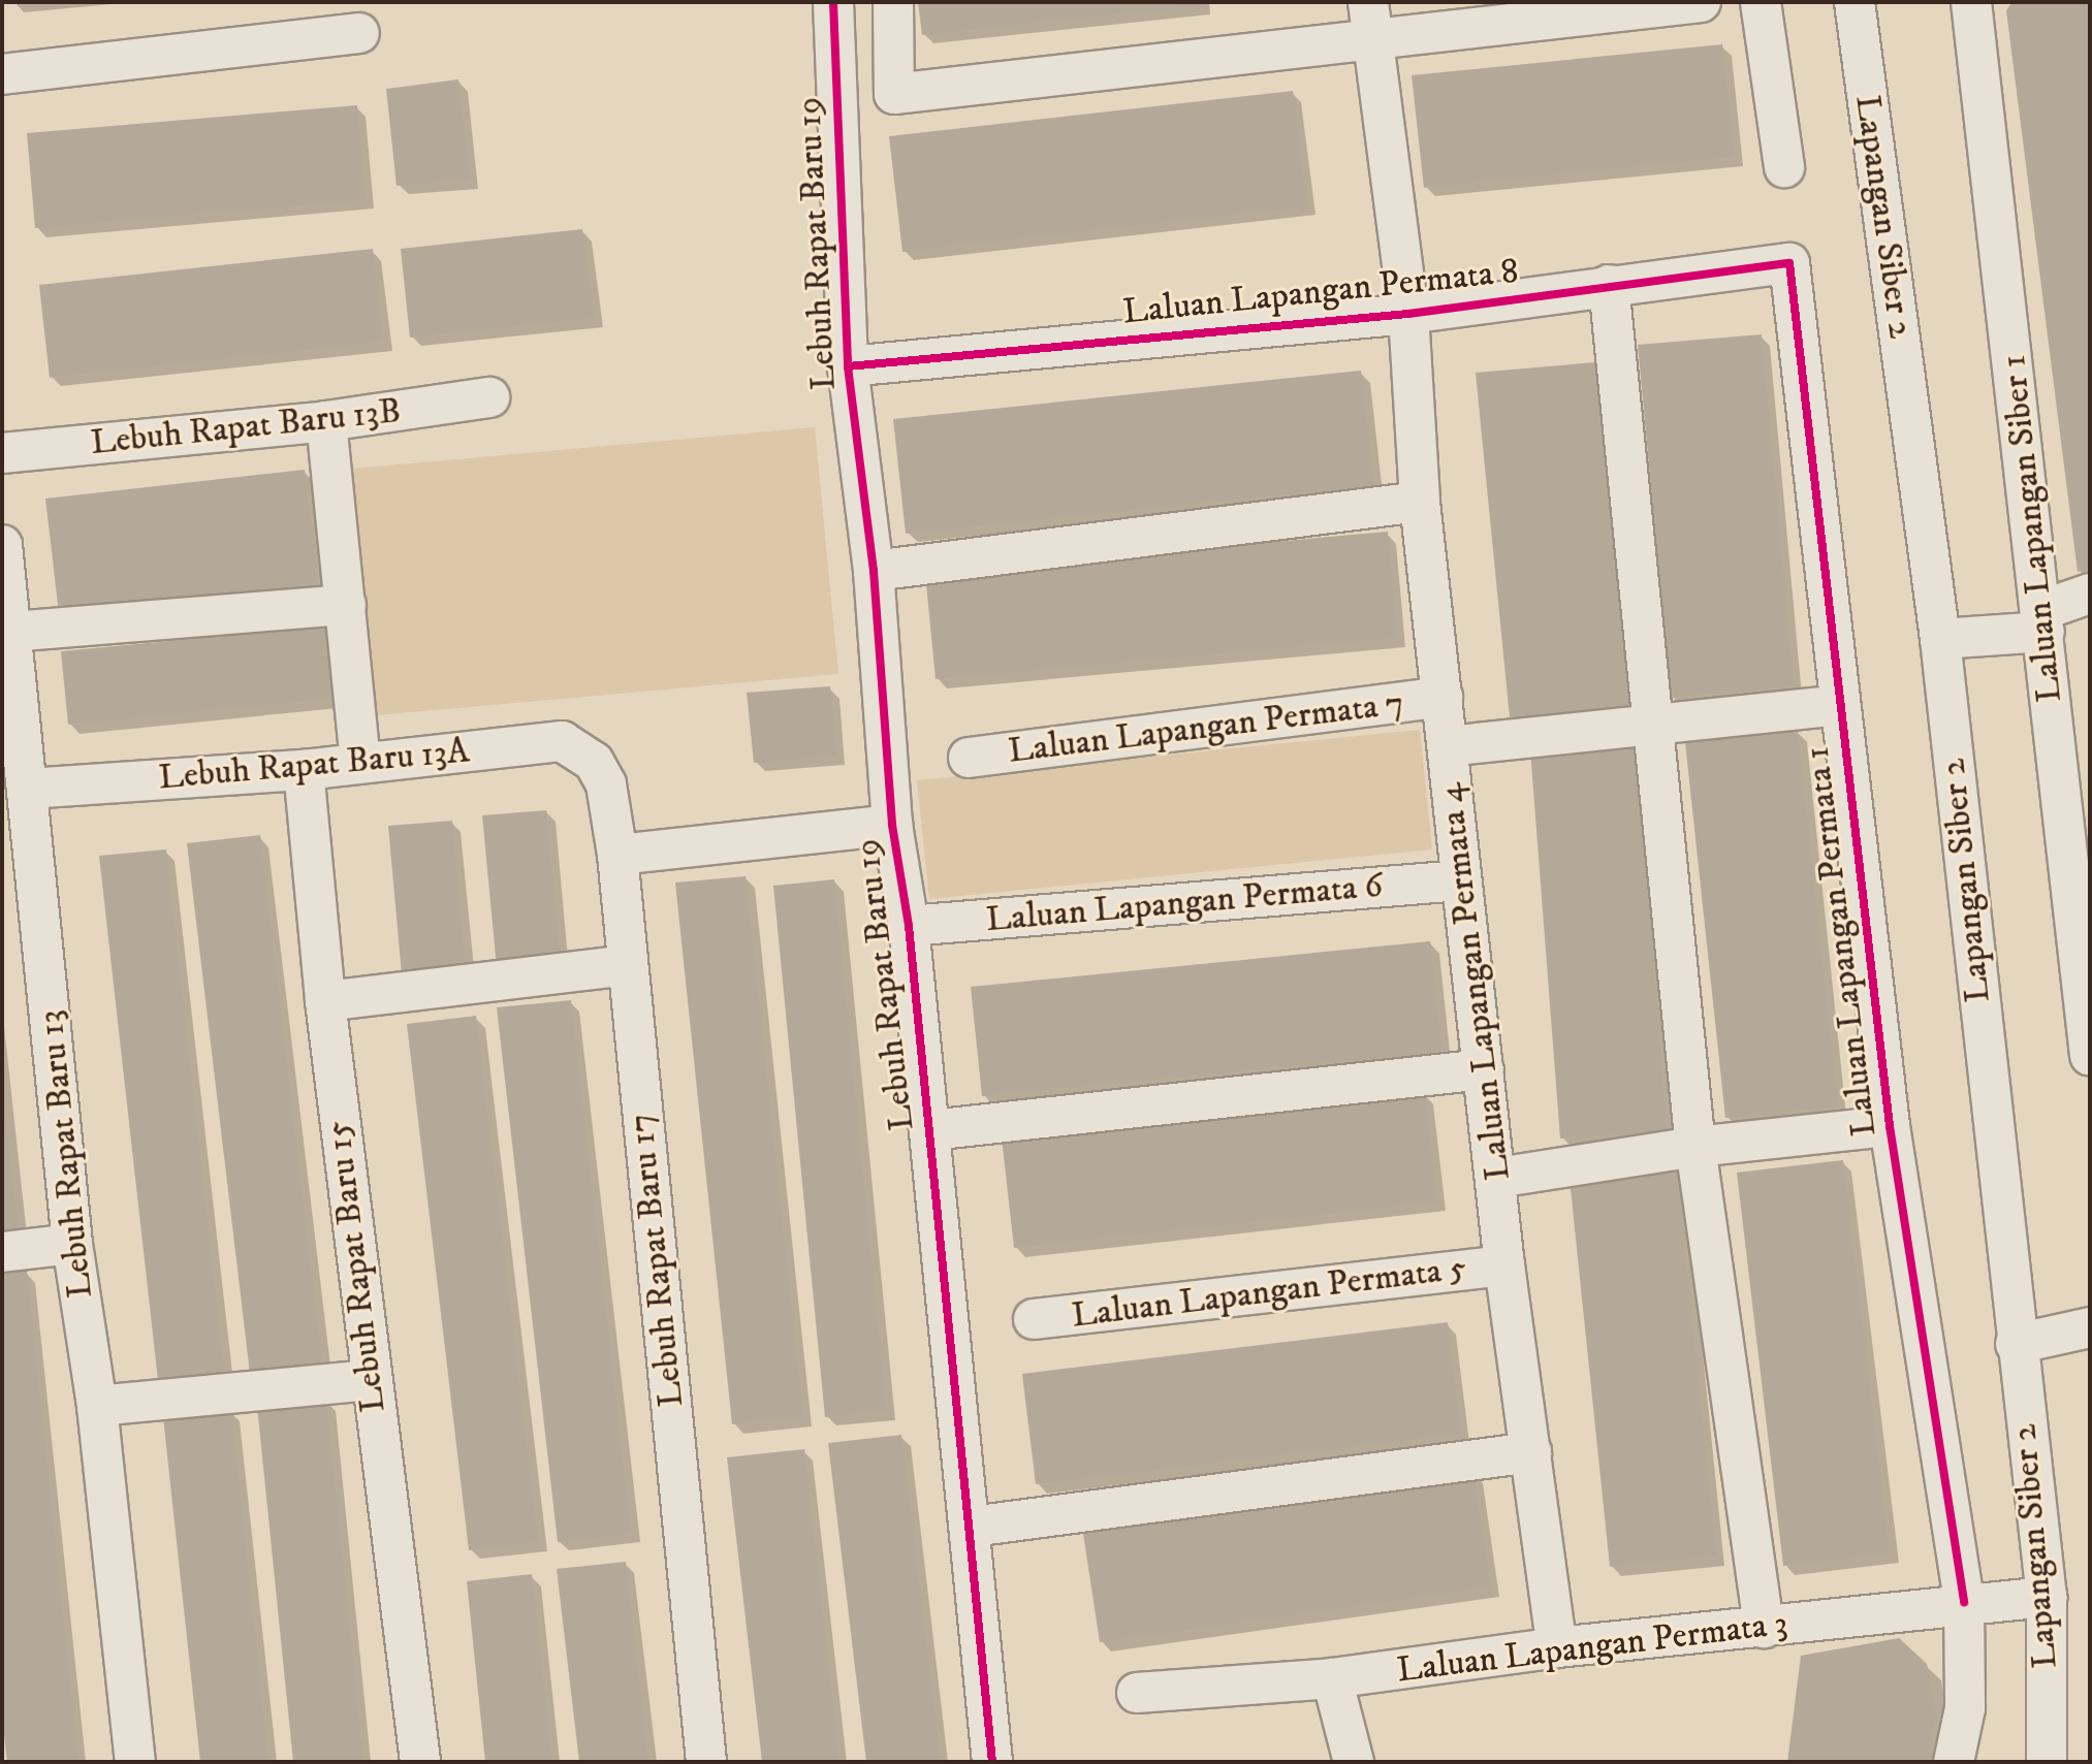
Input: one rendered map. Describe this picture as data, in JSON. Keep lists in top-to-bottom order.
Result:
{
  "streets": {
    "street": [
      "Lapangan Siber 2",
      "Lebuh Rapat Baru 19",
      "Laluan Lapangan Permata 8",
      "Lebuh Rapat Baru 13B",
      "Laluan Lapangan Siber 1",
      "Laluan Lapangan Permata 7",
      "Lebuh Rapat Baru 13A",
      "Laluan Lapangan Permata 6",
      "Laluan Lapangan Permata 1",
      "Laluan Lapangan Permata 4",
      "Lebuh Rapat Baru 13",
      "Lebuh Rapat Baru 17",
      "Lebuh Rapat Baru 15",
      "Laluan Lapangan Permata 5",
      "Laluan Lapangan Permata 3"
    ]
  },
  "crossings": [
    ["Lapangan Siber 2", "Laluan Lapangan Permata 3"],
    ["Lebuh Rapat Baru 19", "Laluan Lapangan Permata 8"],
    ["Lebuh Rapat Baru 19", "Laluan Lapangan Permata 6"],
    ["Laluan Lapangan Permata 8", "Laluan Lapangan Permata 1"],
    ["Laluan Lapangan Permata 8", "Laluan Lapangan Permata 4"],
    ["Laluan Lapangan Permata 7", "Laluan Lapangan Permata 4"],
    ["Lebuh Rapat Baru 13A", "Lebuh Rapat Baru 13"],
    ["Lebuh Rapat Baru 13A", "Lebuh Rapat Baru 17"],
    ["Lebuh Rapat Baru 13A", "Lebuh Rapat Baru 15"],
    ["Laluan Lapangan Permata 6", "Laluan Lapangan Permata 4"],
    ["Laluan Lapangan Permata 1", "Laluan Lapangan Permata 3"],
    ["Laluan Lapangan Permata 4", "Laluan Lapangan Permata 5"],
    ["Laluan Lapangan Permata 4", "Laluan Lapangan Permata 3"]
  ]
}
